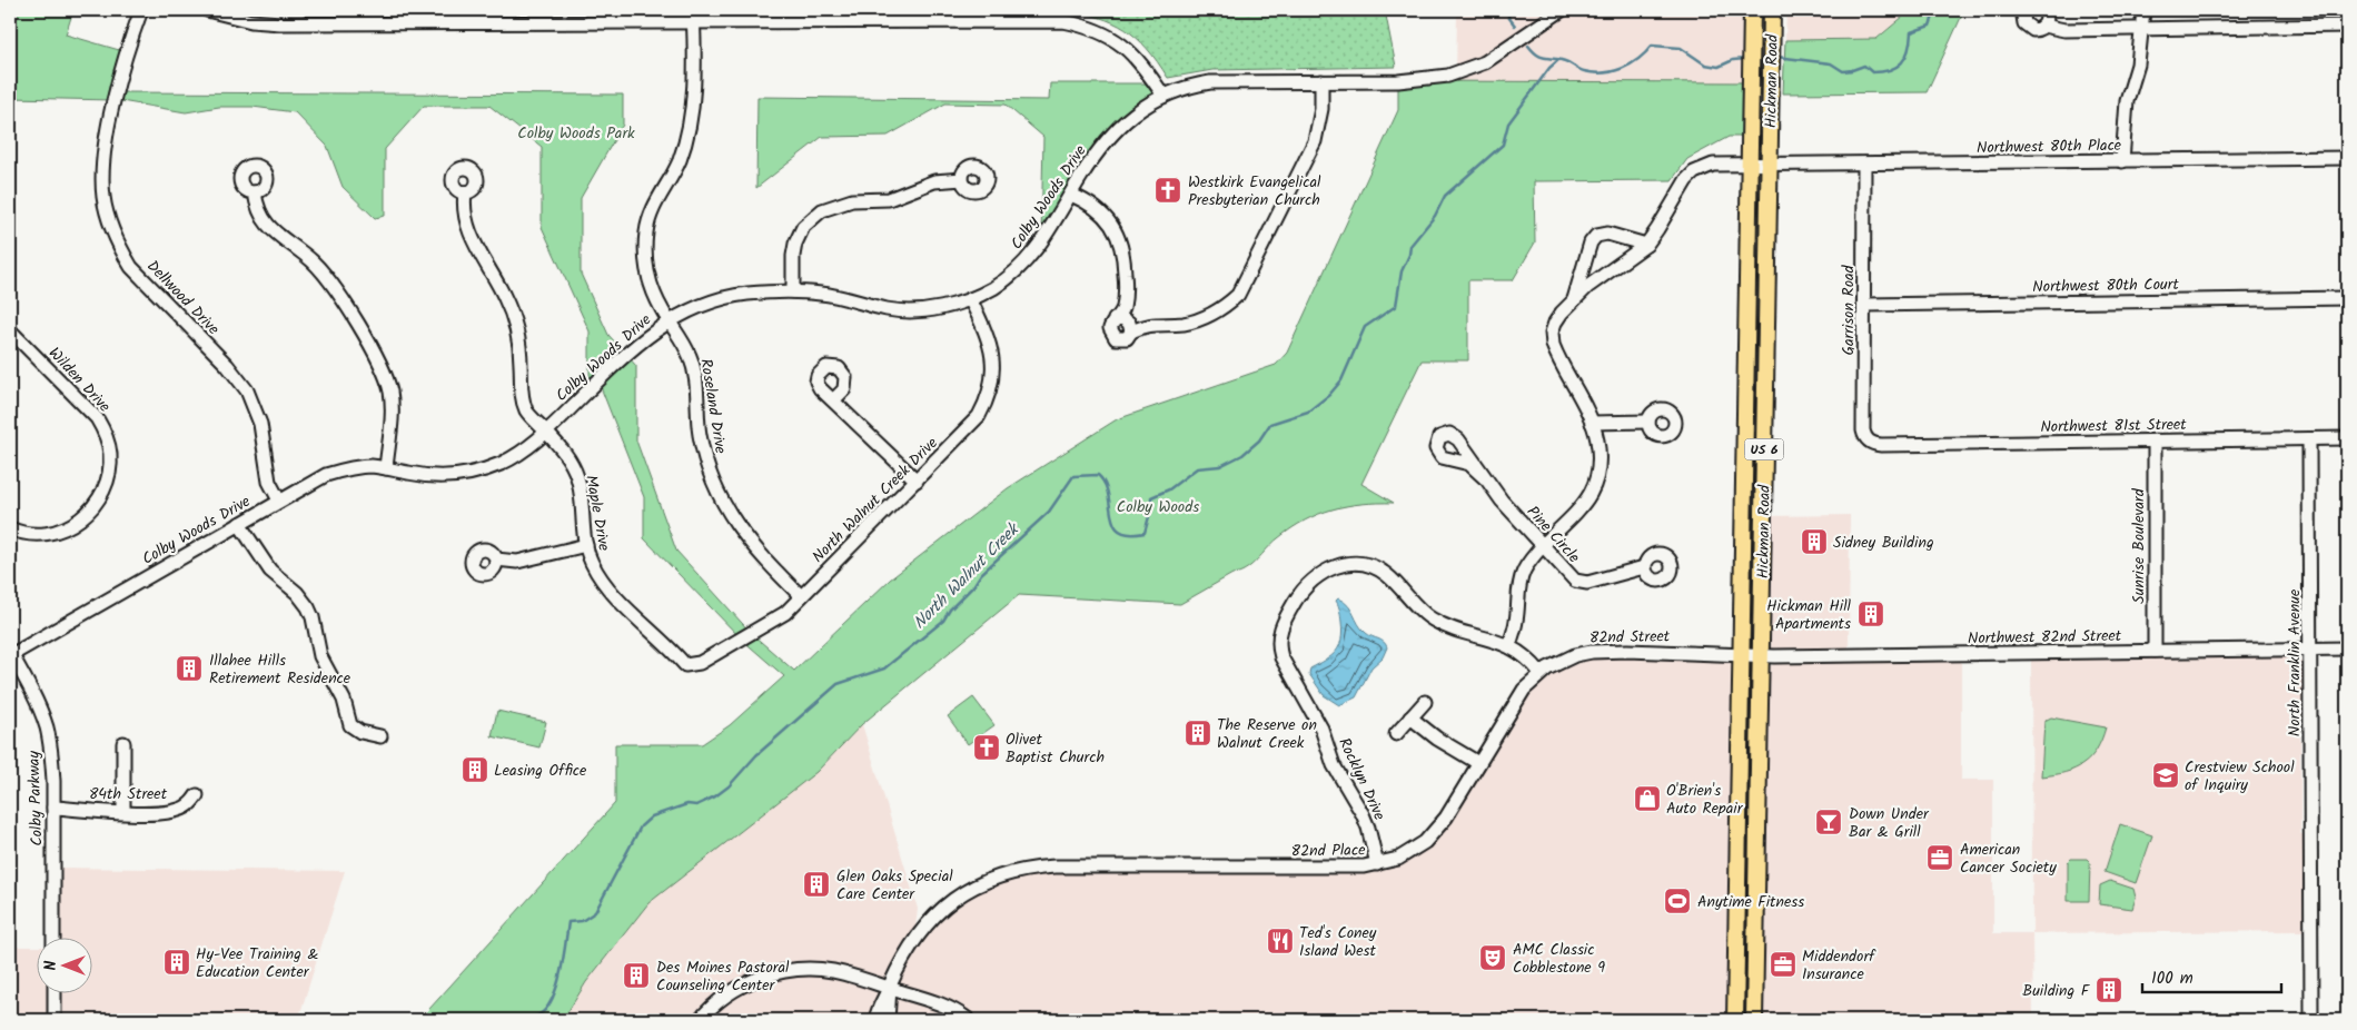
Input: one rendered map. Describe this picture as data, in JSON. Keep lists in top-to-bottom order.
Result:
{
  "streets": {
    "main road": ["Hickman Road", "US 6"],
    "street": [
      "Northwest 80th Place",
      "Colby Woods Drive",
      "Northwest 80th Court",
      "Dellwood Drive",
      "Garrison Road",
      "Wilden Drive",
      "Roseland Drive",
      "Northwest 81st Street",
      "North Walnut Creek Drive",
      "Maple Drive",
      "Pine Circle",
      "Sunrise Boulevard",
      "82nd Street",
      "Northwest 82nd Street",
      "North Franklin Avenue",
      "Rocklyn Drive",
      "84th Street",
      "Colby Parkway",
      "82nd Place"
    ]
  },
  "crossings": [
    ["Hickman Road", "Northwest 80th Place"],
    ["Hickman Road", "82nd Street"],
    ["Hickman Road", "Northwest 82nd Street"],
    ["Northwest 80th Place", "Garrison Road"],
    ["Colby Woods Drive", "Dellwood Drive"],
    ["Colby Woods Drive", "Roseland Drive"],
    ["Colby Woods Drive", "North Walnut Creek Drive"],
    ["Colby Woods Drive", "Maple Drive"],
    ["Colby Woods Drive", "Colby Parkway"],
    ["Northwest 80th Court", "Garrison Road"],
    ["Garrison Road", "Northwest 81st Street"],
    ["Roseland Drive", "North Walnut Creek Drive"],
    ["Northwest 81st Street", "Sunrise Boulevard"],
    ["Northwest 81st Street", "North Franklin Avenue"],
    ["North Walnut Creek Drive", "Maple Drive"],
    ["Sunrise Boulevard", "Northwest 82nd Street"],
    ["82nd Street", "Northwest 82nd Street"],
    ["82nd Street", "82nd Place"],
    ["Northwest 82nd Street", "North Franklin Avenue"],
    ["Rocklyn Drive", "82nd Place"],
    ["84th Street", "Colby Parkway"]
  ],
  "water": ["North Walnut Creek"],
  "parks": ["Colby Woods Park", "Colby Woods"],
  "places": {
    "church": ["Westkirk Evangelical Presbyterian Church", "Olivet Baptist Church"],
    "building": [
      "Sidney Building",
      "Hickman Hill Apartments",
      "Illahee Hills Retirement Residence",
      "The Reserve on Walnut Creek",
      "Leasing Office",
      "Glen Oaks Special Care Center",
      "Hy-Vee Training & Education Center",
      "Des Moines Pastoral Counseling Center",
      "Building F"
    ],
    "school or university": ["Crestview School of Inquiry"],
    "shop": ["O'Brien's Auto Repair"],
    "bar": ["Down Under Bar & Grill"],
    "office": ["American Cancer Society", "Middendorf Insurance"],
    "sports": ["Anytime Fitness"],
    "restaurant": ["Ted's Coney Island West"],
    "theatre": ["AMC Classic Cobblestone 9"]
  },
  "scale_bar": "100 m",
  "north": "left"
}
